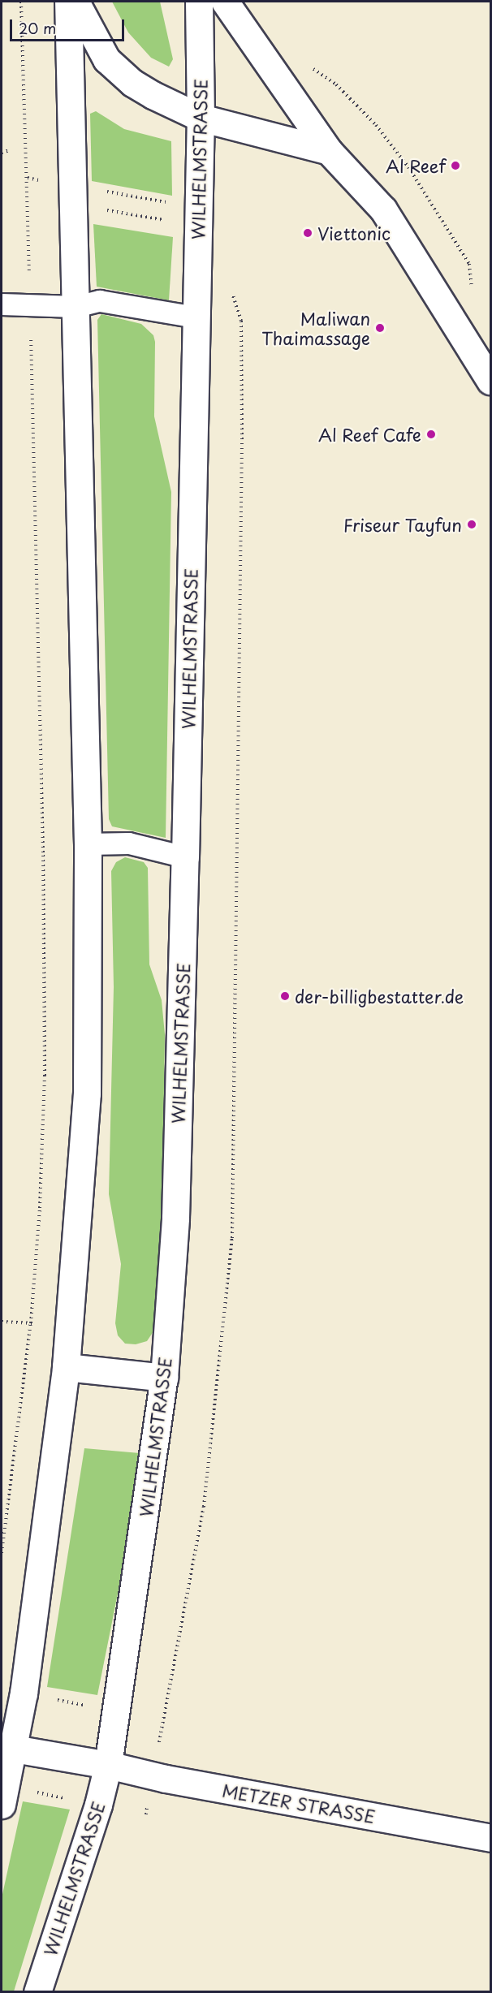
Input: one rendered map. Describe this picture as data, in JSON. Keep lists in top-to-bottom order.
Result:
{
  "streets": {
    "main road": ["WILHELMSTRASSE", "METZER STRASSE"]
  },
  "crossings": [
    ["WILHELMSTRASSE", "METZER STRASSE"]
  ],
  "places": [
    "Al Reef",
    "Viettonic",
    "Maliwan Thaimassage",
    "Al Reef Cafe",
    "Friseur Tayfun",
    "der-billigbestatter.de"
  ],
  "scale_bar": "20 m"
}
